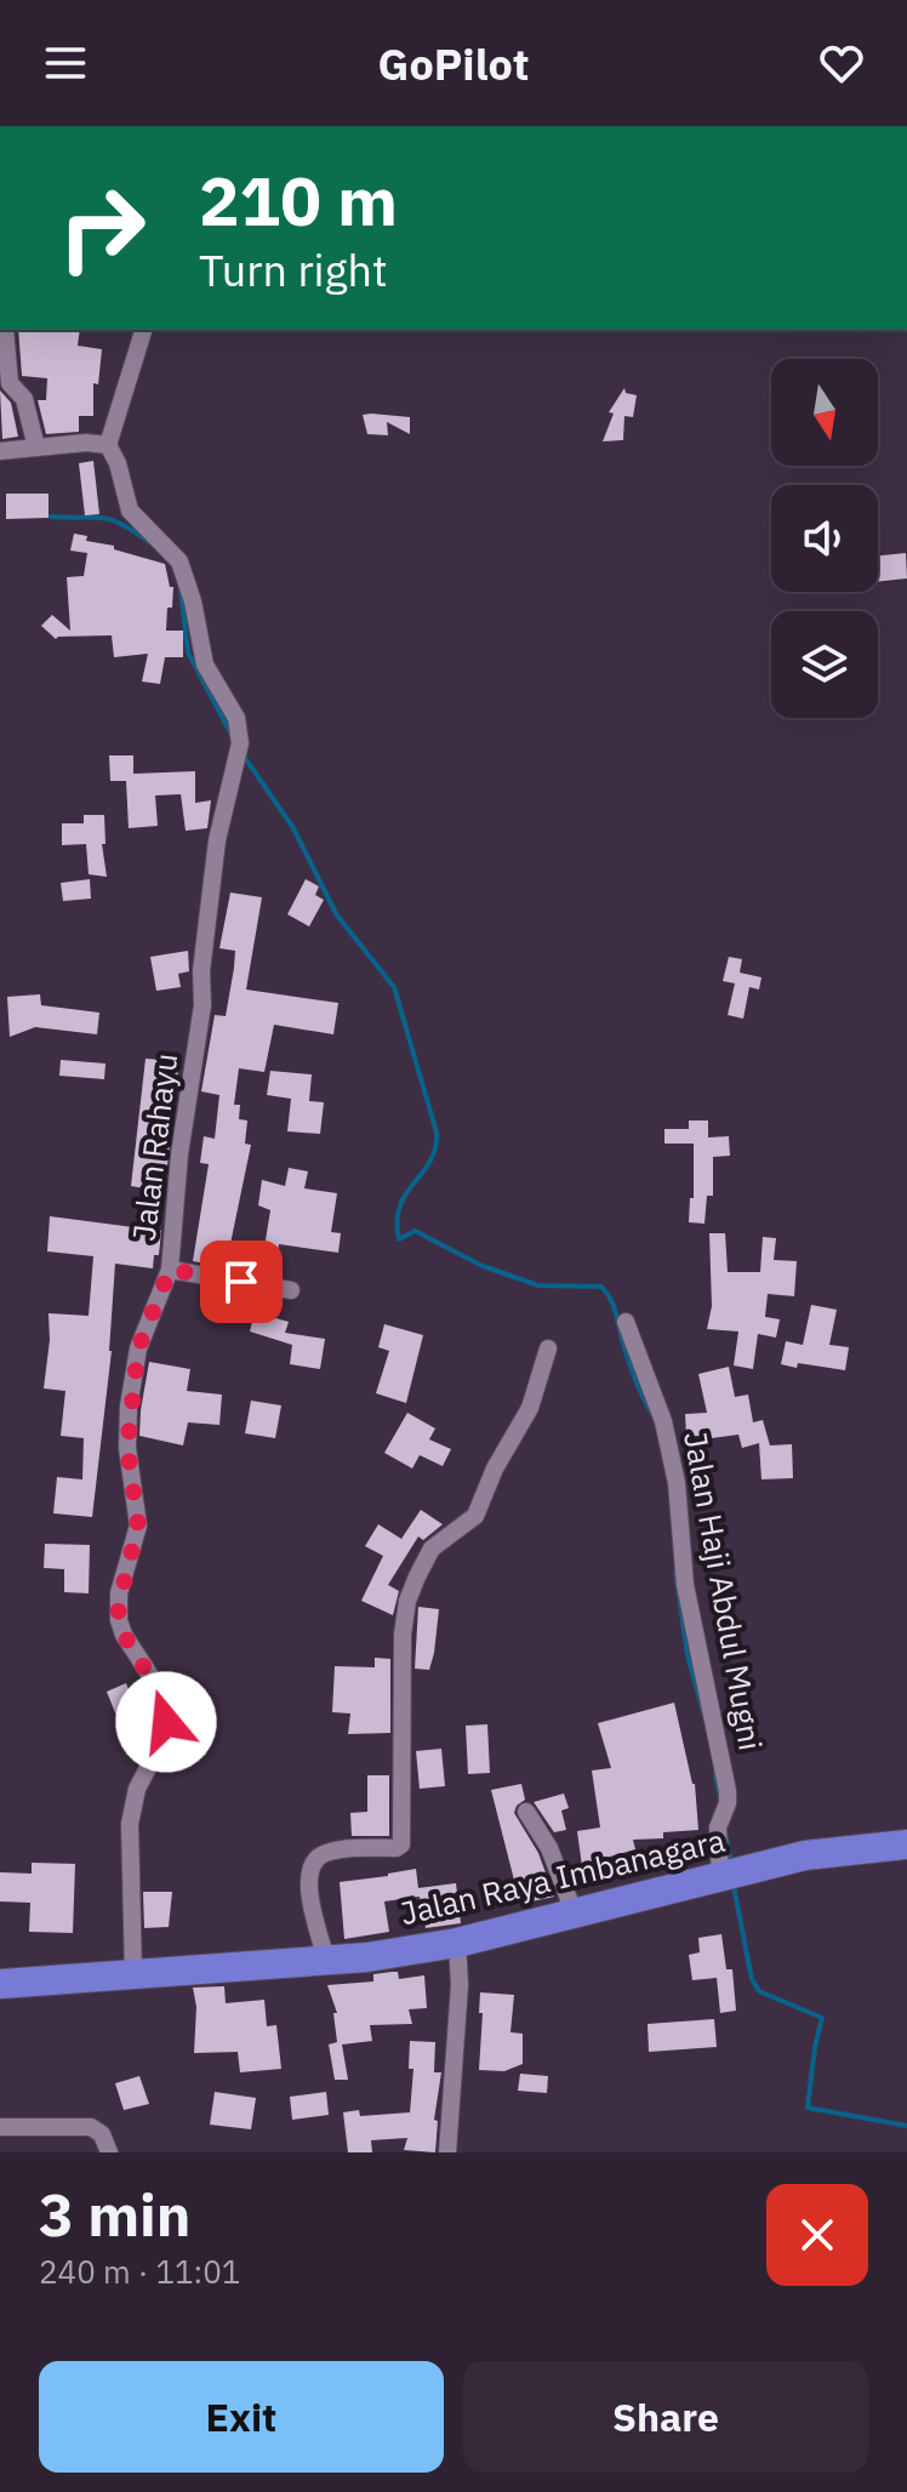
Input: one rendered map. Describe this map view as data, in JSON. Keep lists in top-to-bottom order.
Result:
{
  "streets": {
    "highway": ["Jalan Raya Imbanagara"],
    "street": ["Jalan Rahayu", "Jalan Haji Abdul Mugni"]
  },
  "crossings": [
    ["Jalan Rahayu", "Jalan Raya Imbanagara"],
    ["Jalan Haji Abdul Mugni", "Jalan Raya Imbanagara"]
  ],
  "north": "bottom",
  "page": {
    "header": "GoPilot",
    "turn": ["210 m", "Turn right"],
    "heading": ["3 min", "240 m · 11:01"],
    "buttons": ["Exit", "Share"]
  }
}
